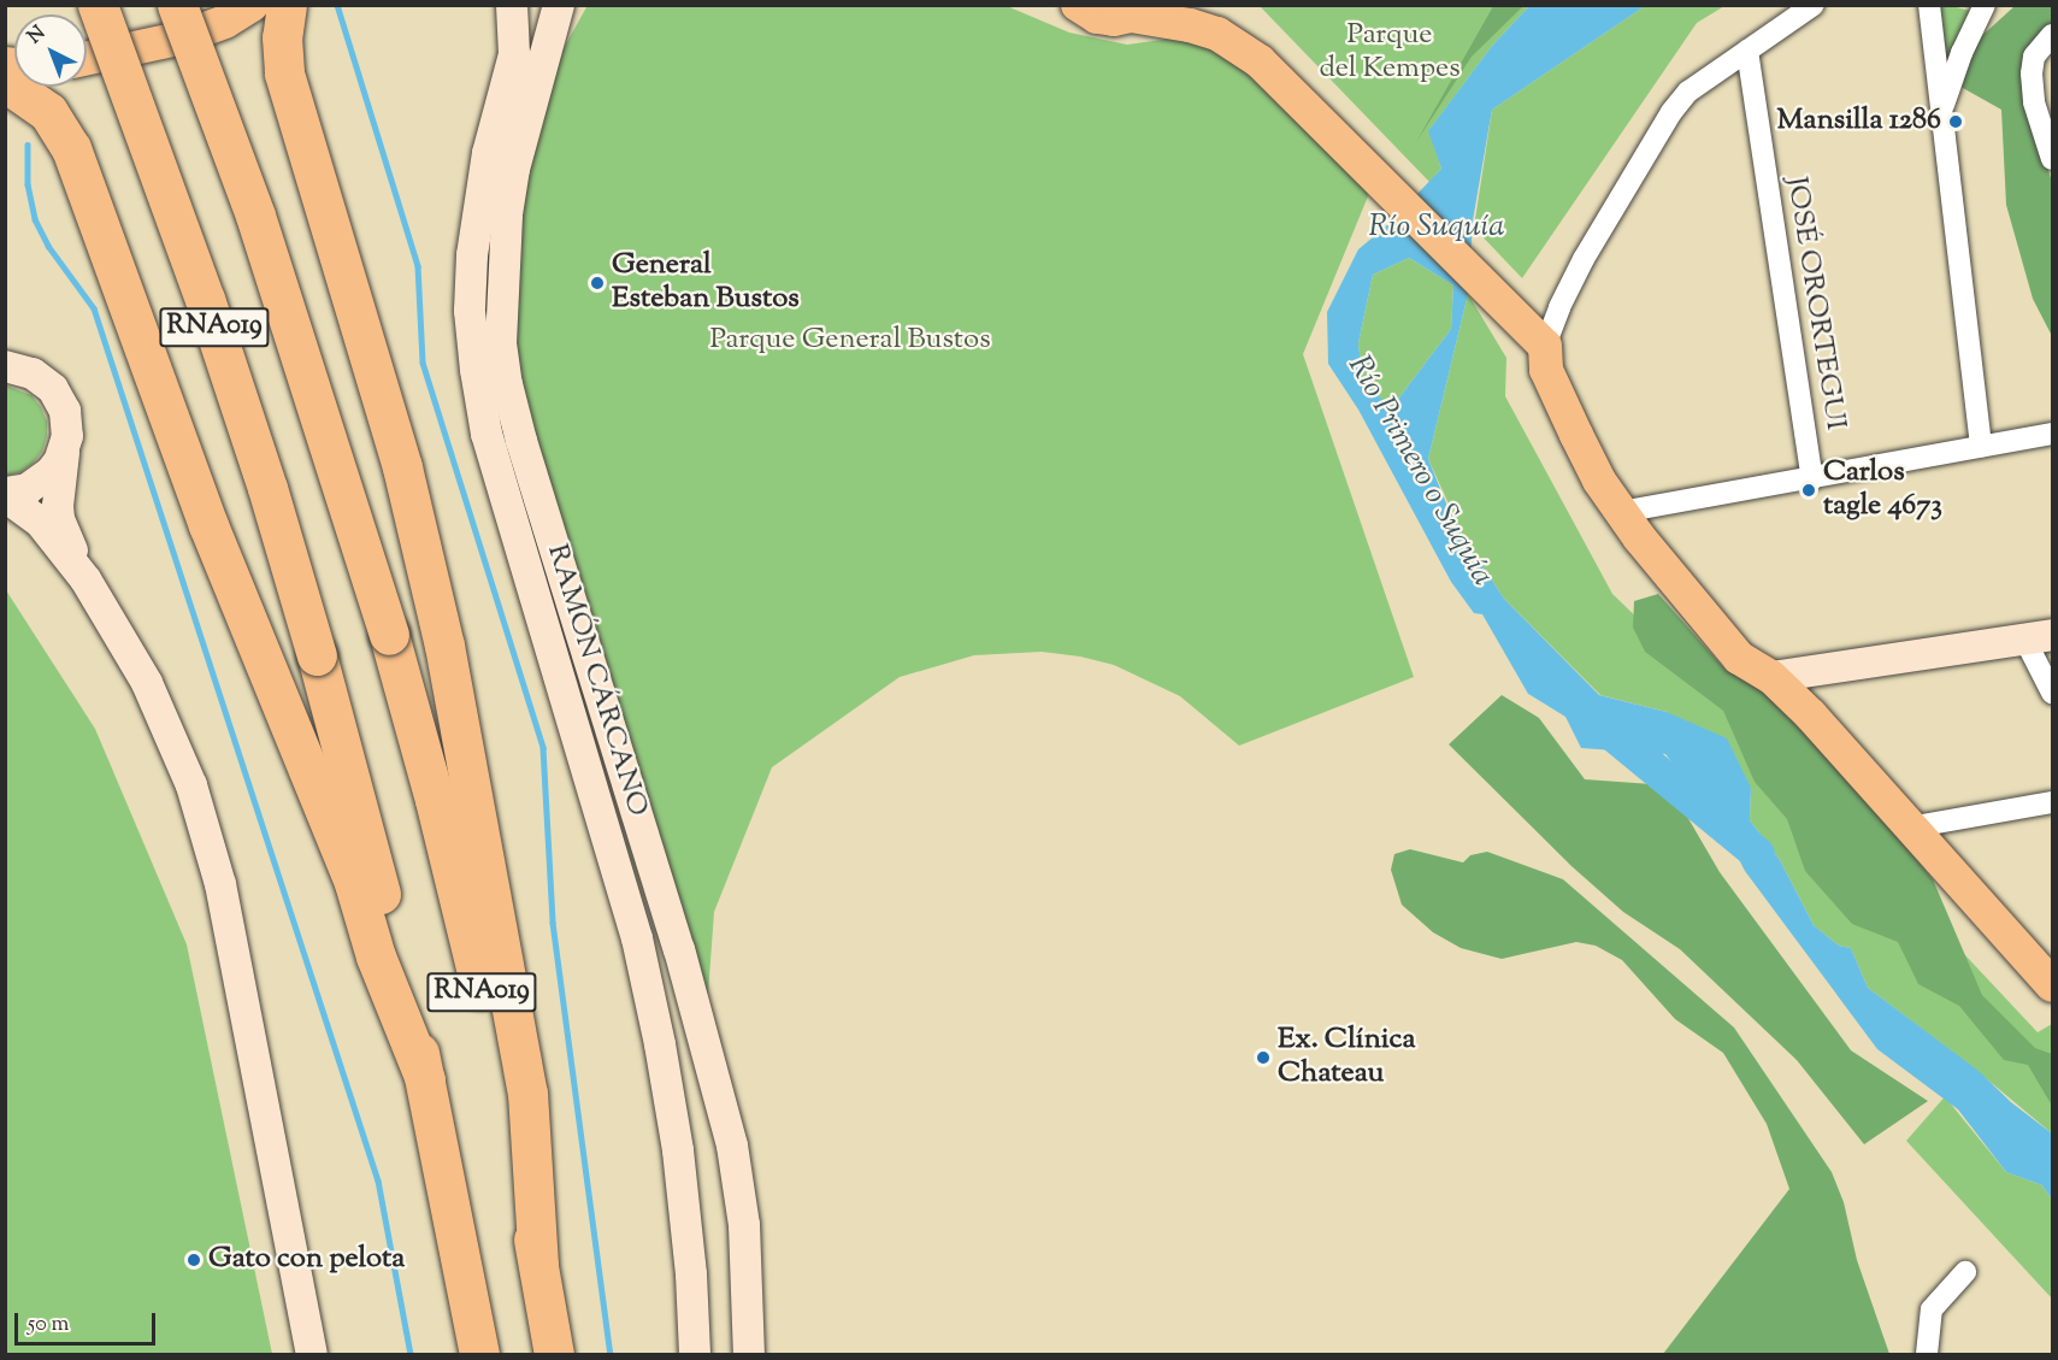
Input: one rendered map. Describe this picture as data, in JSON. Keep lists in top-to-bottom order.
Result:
{
  "streets": {
    "highway": ["RNA019"],
    "main road": ["RAMÓN CÁRCANO"],
    "street": ["JOSÉ ORORTEGUI"]
  },
  "water": ["Río Suquía", "Río Primero o Suquía"],
  "parks": ["Parque del Kempes", "Parque General Bustos"],
  "places": [
    "Mansilla 1286",
    "General Esteban Bustos",
    "Carlos tagle 4673",
    "Ex. Clínica Chateau",
    "Gato con pelota"
  ],
  "scale_bar": "50 m",
  "north": "top left"
}
